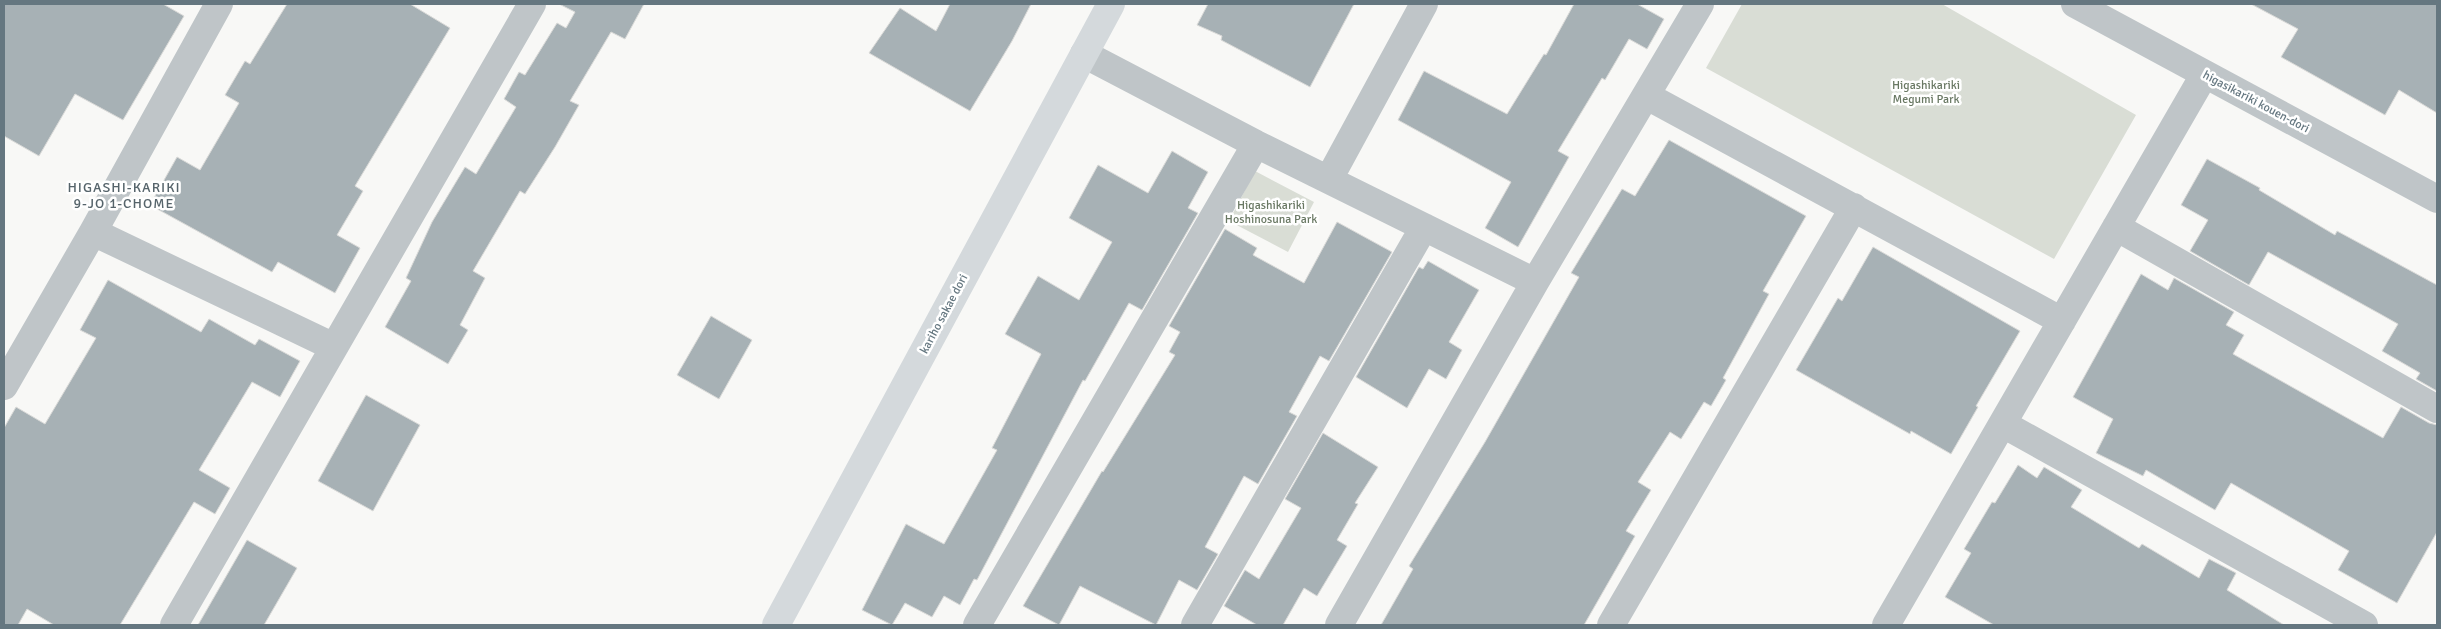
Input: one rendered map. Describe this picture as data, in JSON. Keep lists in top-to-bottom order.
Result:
{
  "streets": {
    "street": ["higasikariki kouen-dori", "kariho sakae dori"]
  },
  "districts": ["HIGASHI-KARIKI 9-JO 1-CHOME"],
  "parks": ["Higashikariki Megumi Park", "Higashikariki Hoshinosuna Park"]
}
